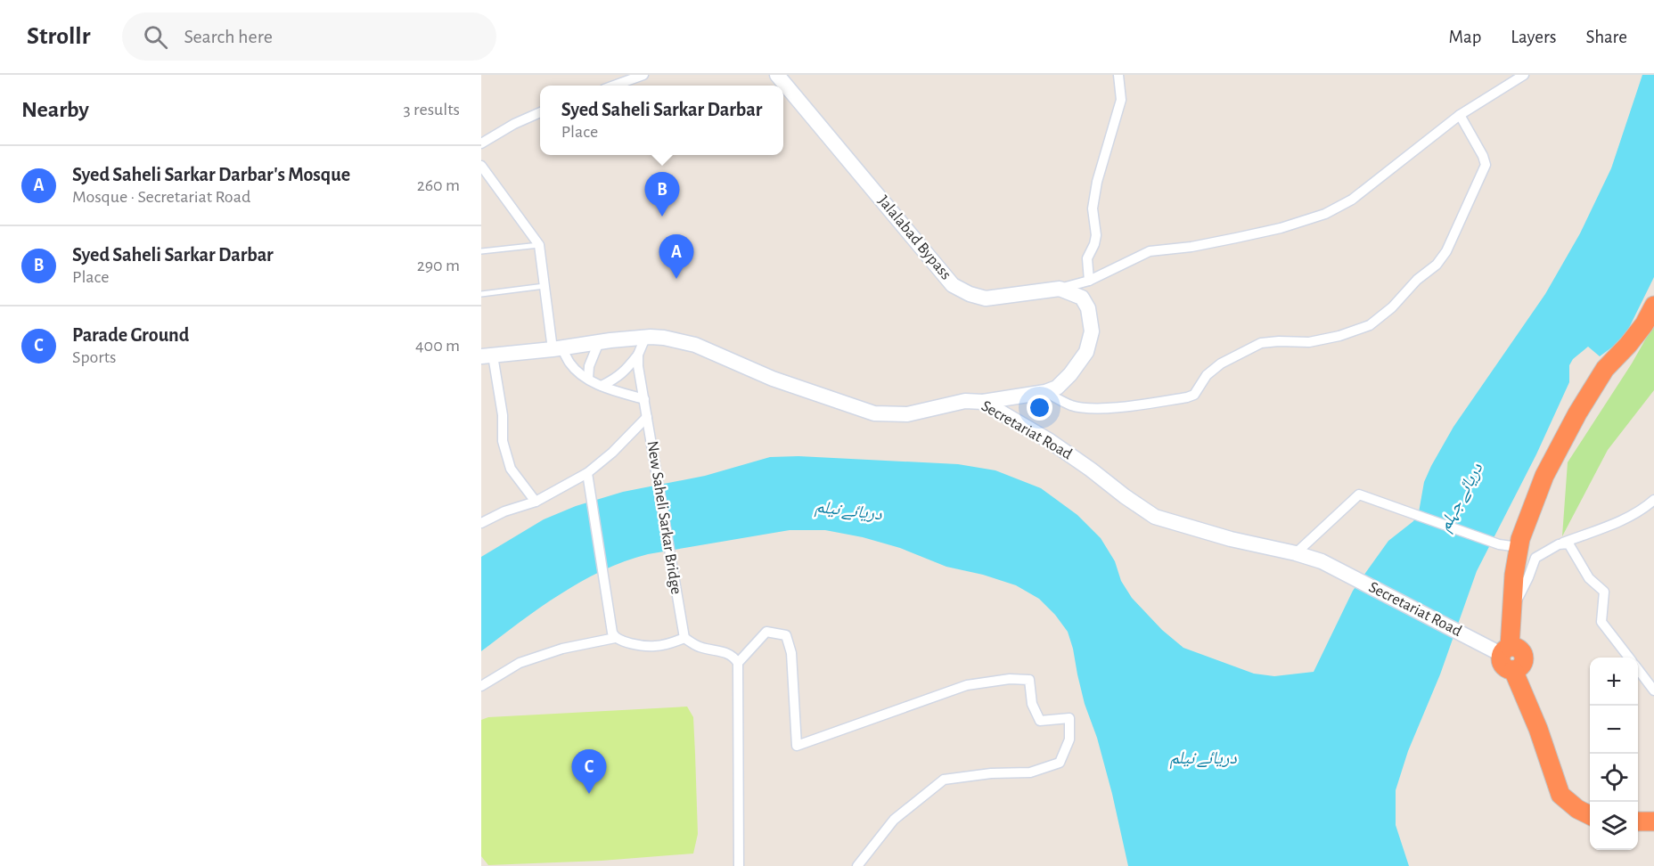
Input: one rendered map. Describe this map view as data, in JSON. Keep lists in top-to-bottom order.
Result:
{
  "streets": {
    "main road": ["Jalalabad Bypass", "Secretariat Road"],
    "street": ["New Saheli Sarkar Bridge"]
  },
  "water": ["دریائے جہلم", "دریائے نیلم"],
  "page": {
    "header": "Strollr",
    "search": "Search here",
    "nav": ["Map", "Layers", "Share"],
    "heading": ["Nearby", "3 results"],
    "popup": ["Syed Saheli Sarkar Darbar", "Place"],
    "list": [
      {
        "mark": "A",
        "name": "Syed Saheli Sarkar Darbar's Mosque",
        "note": "Mosque · Secretariat Road",
        "value": "260 m"
      },
      {
        "mark": "B",
        "name": "Syed Saheli Sarkar Darbar",
        "note": "Place",
        "value": "290 m"
      },
      {
        "mark": "C",
        "name": "Parade Ground",
        "note": "Sports",
        "value": "400 m"
      }
    ],
    "pins": ["B", "A", "C"],
    "map_buttons": ["+", "−"]
  }
}
